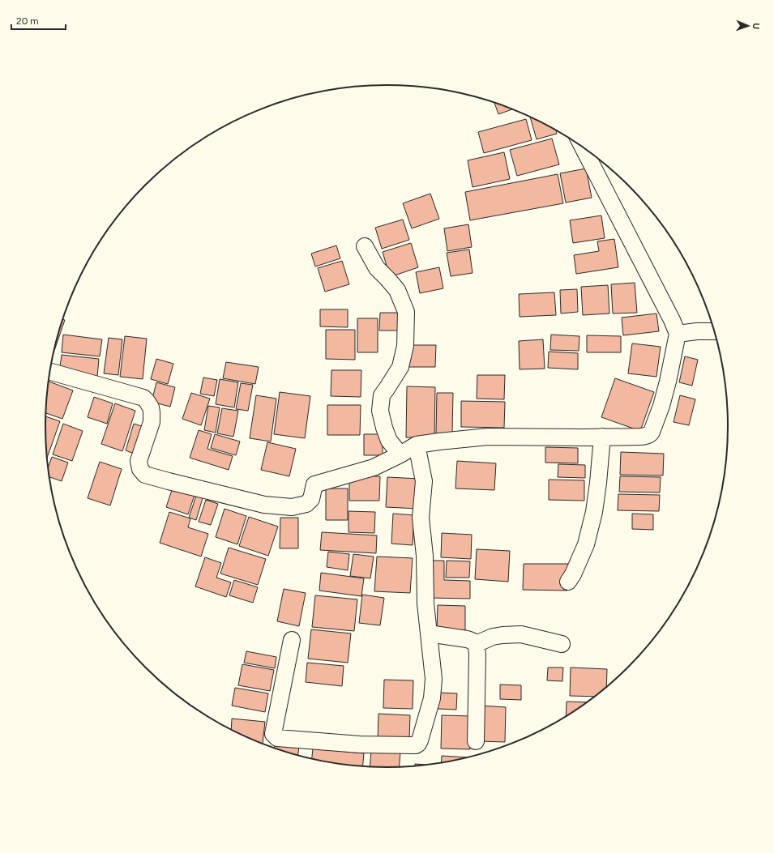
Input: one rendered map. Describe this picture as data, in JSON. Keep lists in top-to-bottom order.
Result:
{
  "scale_bar": "20 m",
  "north": "right"
}
